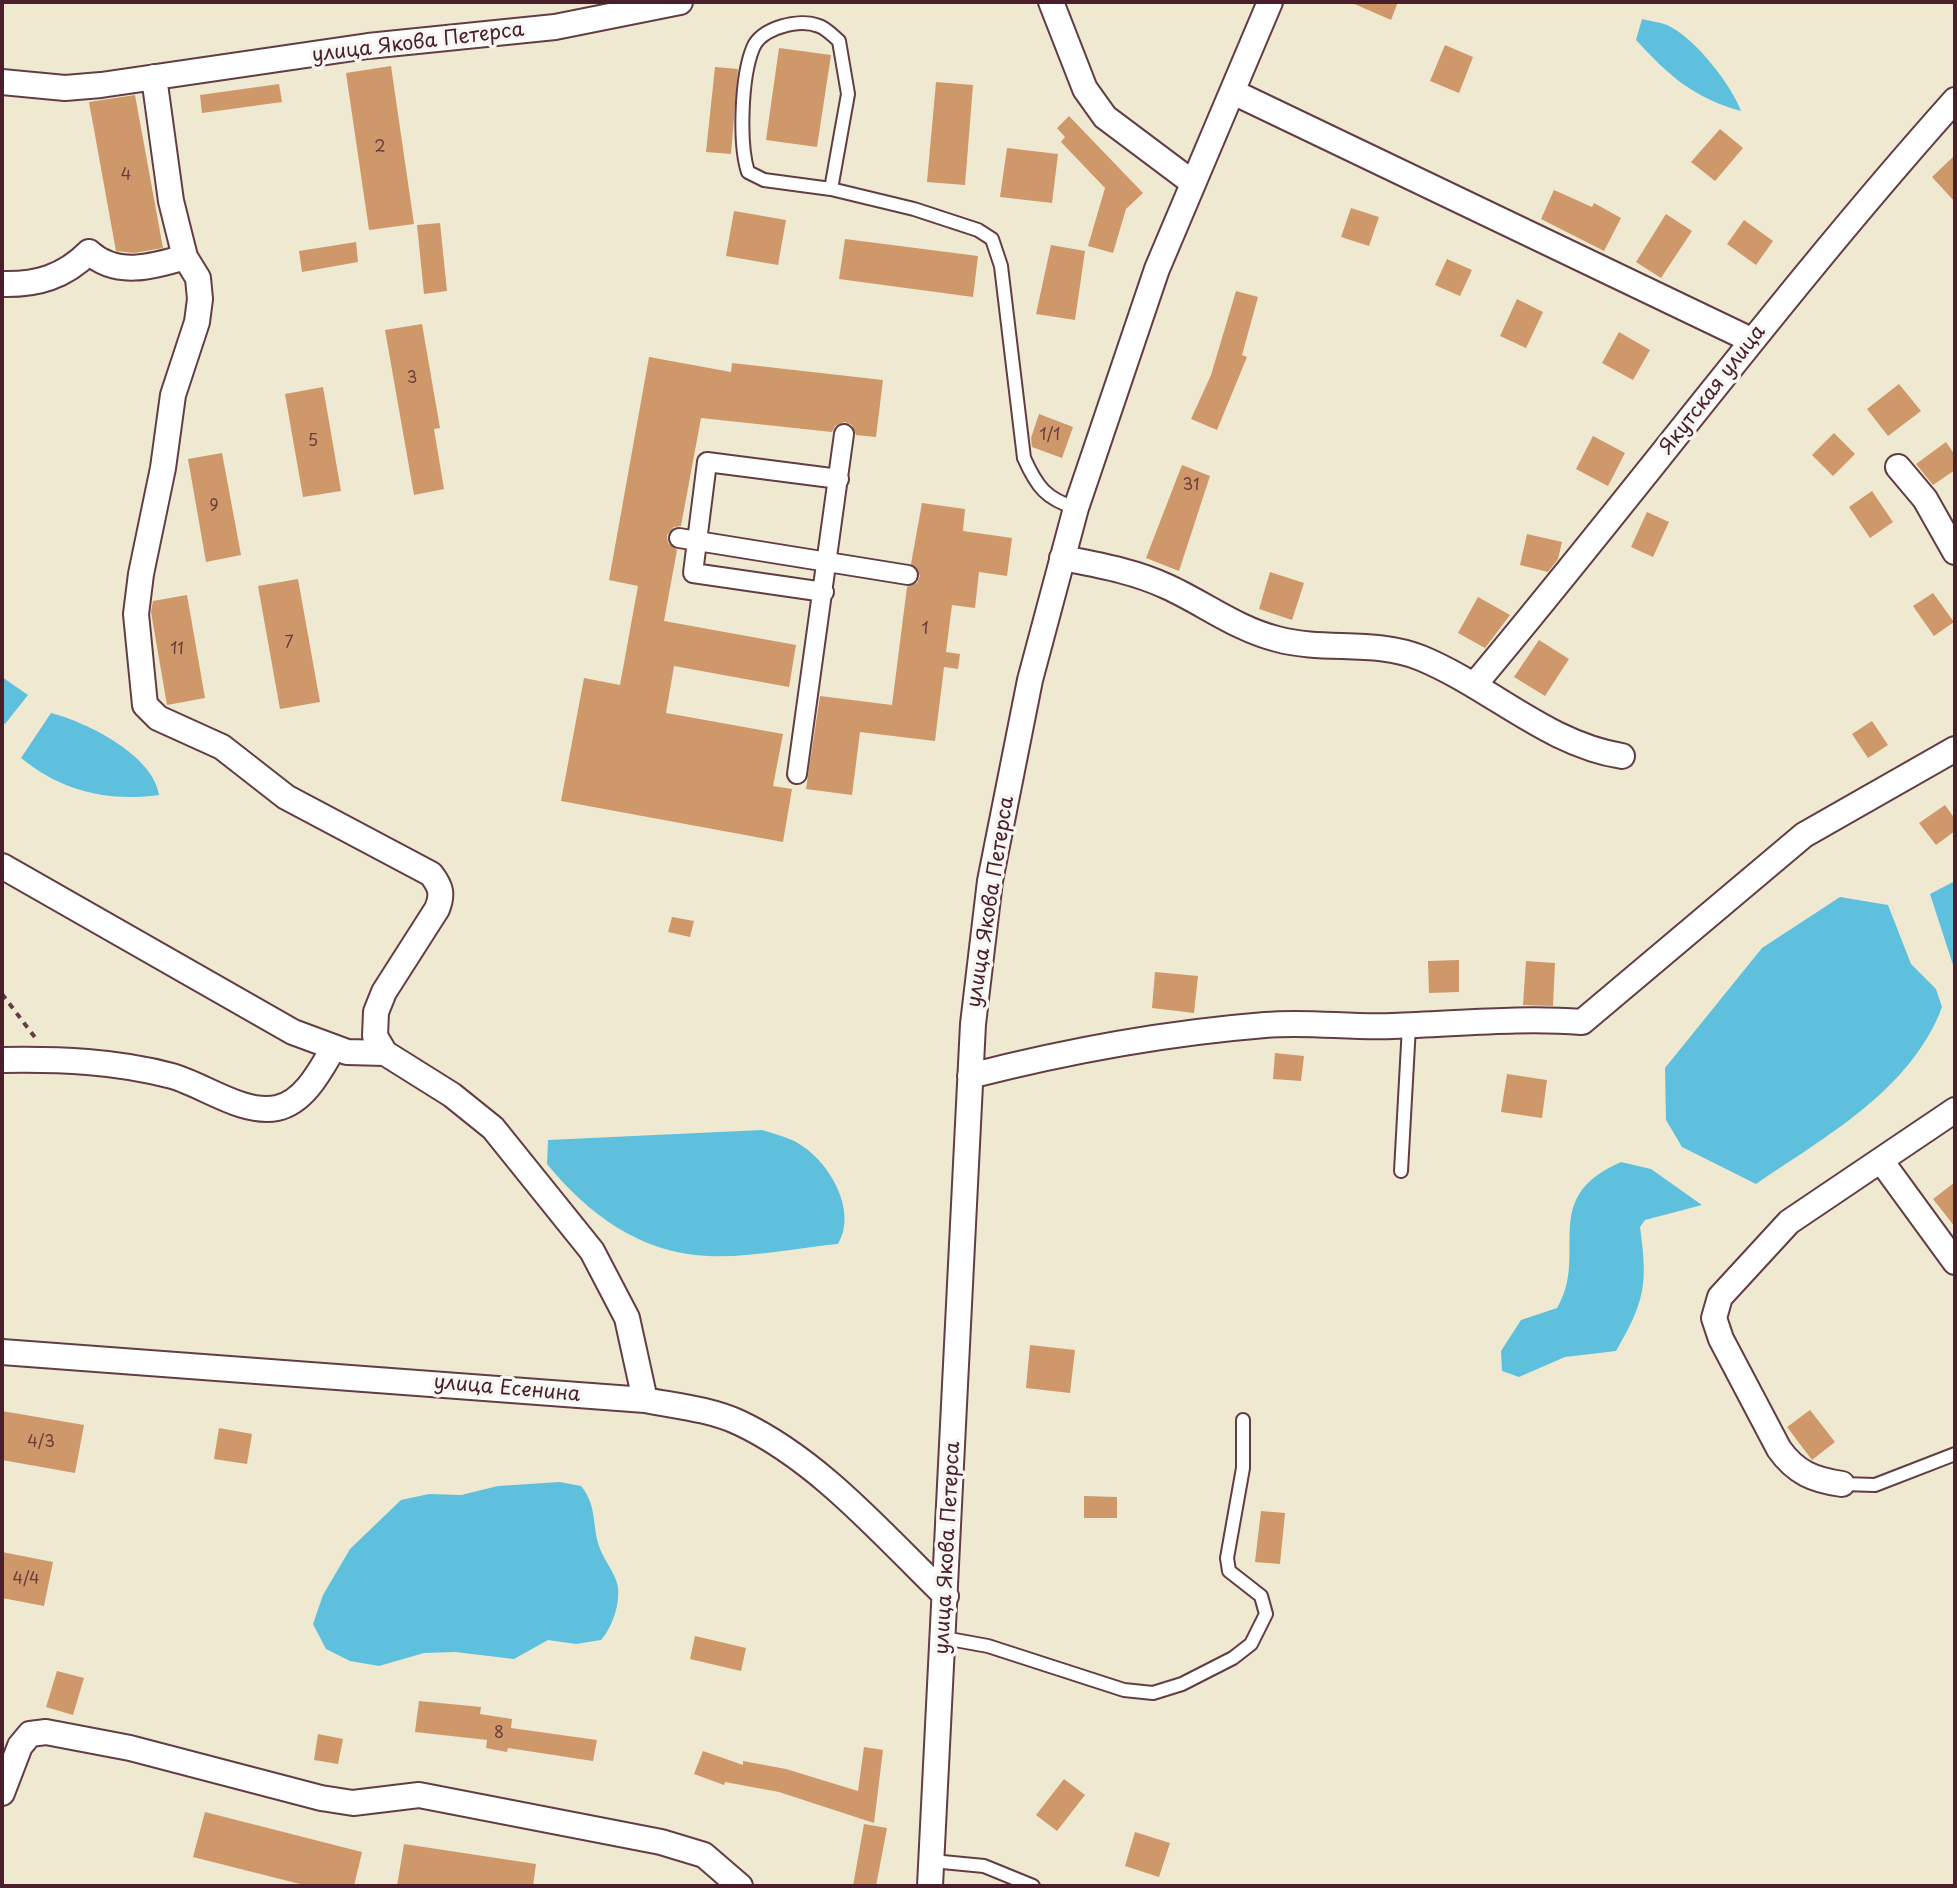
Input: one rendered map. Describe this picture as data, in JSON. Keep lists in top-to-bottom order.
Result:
{
  "streets": {
    "street": ["улица Якова Петерса", "Якутская улица", "улица Есенина"]
  },
  "crossings": [
    ["улица Якова Петерса", "улица Есенина"]
  ],
  "house_numbers": [
    "2",
    "4",
    "3",
    "1/1",
    "5",
    "31",
    "9",
    "1",
    "7",
    "11",
    "4/3",
    "4/4",
    "8"
  ]
}
